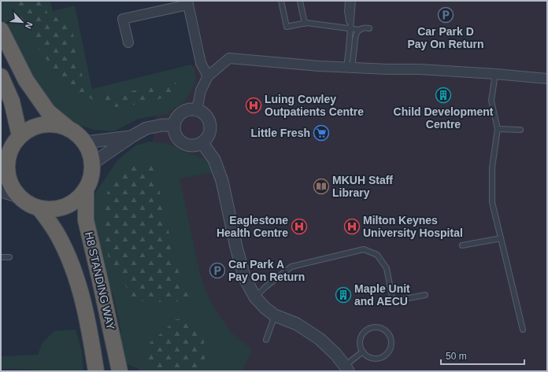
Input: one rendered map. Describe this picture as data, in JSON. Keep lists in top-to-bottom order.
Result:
{
  "streets": {
    "highway": ["H8 STANDING WAY"]
  },
  "places": {
    "parking": ["Car Park D Pay On Return", "Car Park A Pay On Return"],
    "building": ["Child Development Centre", "Maple Unit and AECU"],
    "hospital": ["Luing Cowley Outpatients Centre", "Eaglestone Health Centre", "Milton Keynes University Hospital"],
    "supermarket": ["Little Fresh"],
    "library": ["MKUH Staff Library"]
  },
  "scale_bar": "50 m",
  "north": "bottom right"
}
